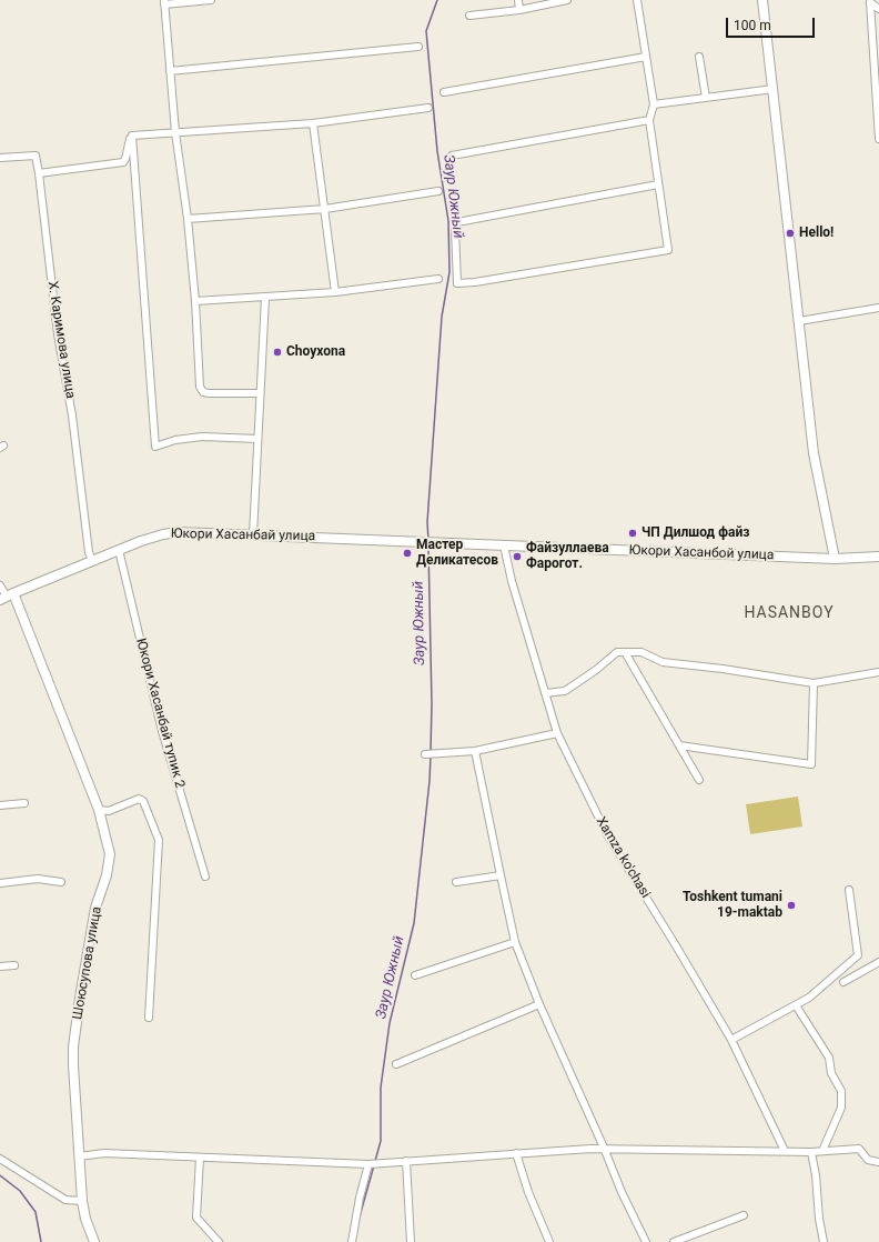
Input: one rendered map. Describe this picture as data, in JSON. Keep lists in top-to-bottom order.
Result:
{
  "streets": {
    "street": [
      "Х. Каримова улица",
      "Юкори Хасанбай улица",
      "Юкори Хасанбой улица",
      "Юкори Хасанбай тупик 2",
      "Xamza ko'chasi",
      "Шоюсупова улица"
    ]
  },
  "crossings": [
    ["Х. Каримова улица", "Юкори Хасанбай улица"],
    ["Юкори Хасанбай улица", "Юкори Хасанбой улица"],
    ["Юкори Хасанбай улица", "Юкори Хасанбай тупик 2"],
    ["Юкори Хасанбай улица", "Шоюсупова улица"],
    ["Юкори Хасанбой улица", "Xamza ko'chasi"]
  ],
  "districts": ["HASANBOY"],
  "water": ["Заур Южный"],
  "places": [
    "Hello!",
    "Choyxona",
    "ЧП Дилшод файз",
    "Мастер Деликатесов",
    "Файзуллаева Фарогот.",
    "Toshkent tumani 19-maktab"
  ],
  "scale_bar": "100 m"
}
